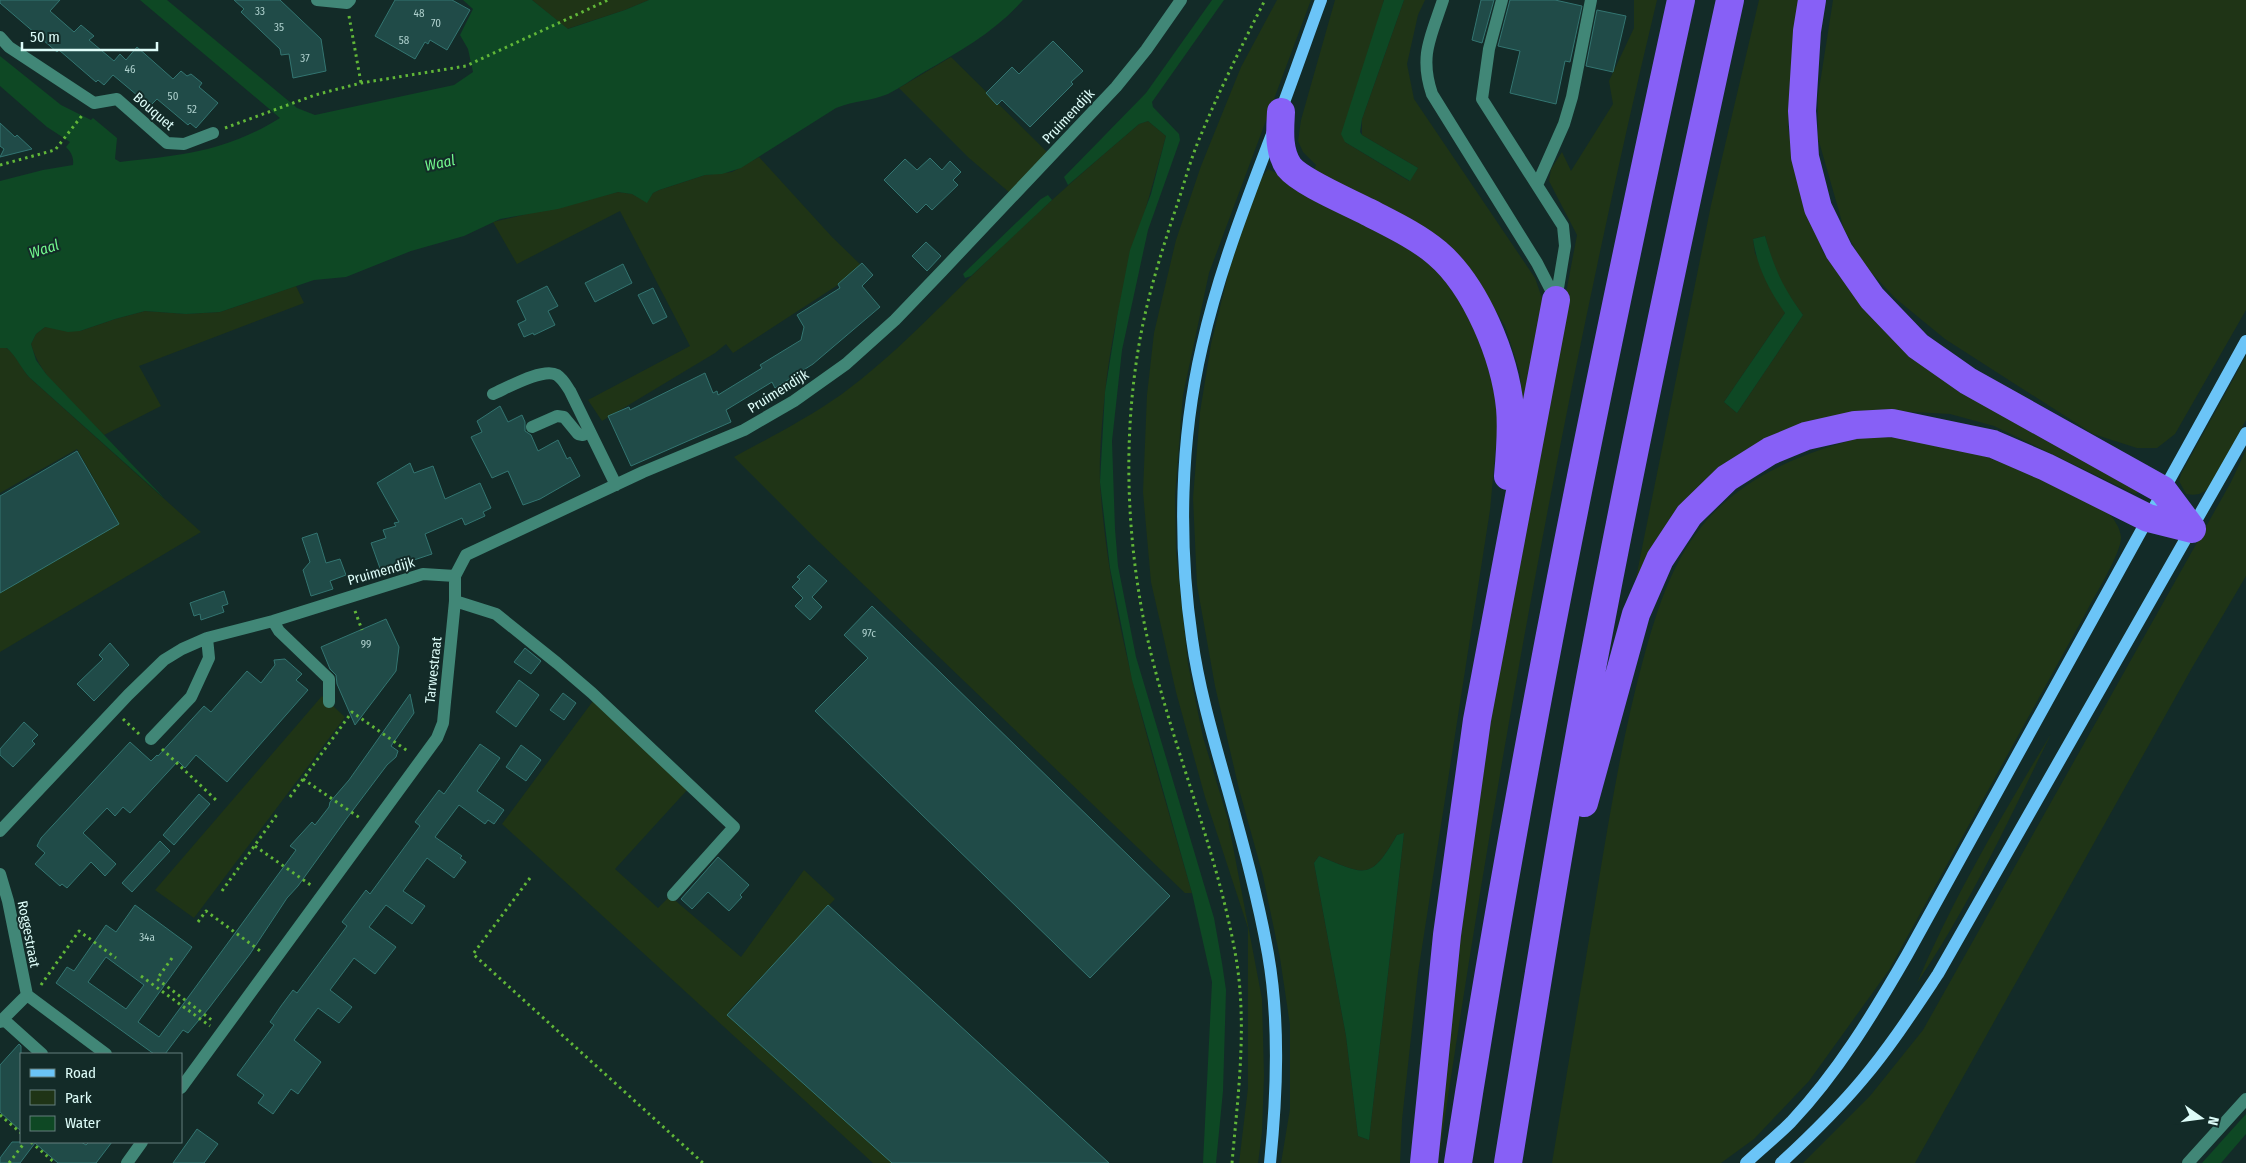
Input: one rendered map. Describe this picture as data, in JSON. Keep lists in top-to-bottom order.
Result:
{
  "streets": {
    "street": [
      "Bouquet",
      "Pruimendijk",
      "Tarwestraat",
      "Roggestraat"
    ]
  },
  "crossings": [
    ["Pruimendijk", "Tarwestraat"]
  ],
  "water": ["Waal"],
  "house_numbers": [
    "33",
    "48",
    "70",
    "35",
    "58",
    "37",
    "46",
    "50",
    "52",
    "97c",
    "99",
    "34a"
  ],
  "legend": ["Road", "Park", "Water"],
  "scale_bar": "50 m",
  "north": "right"
}
